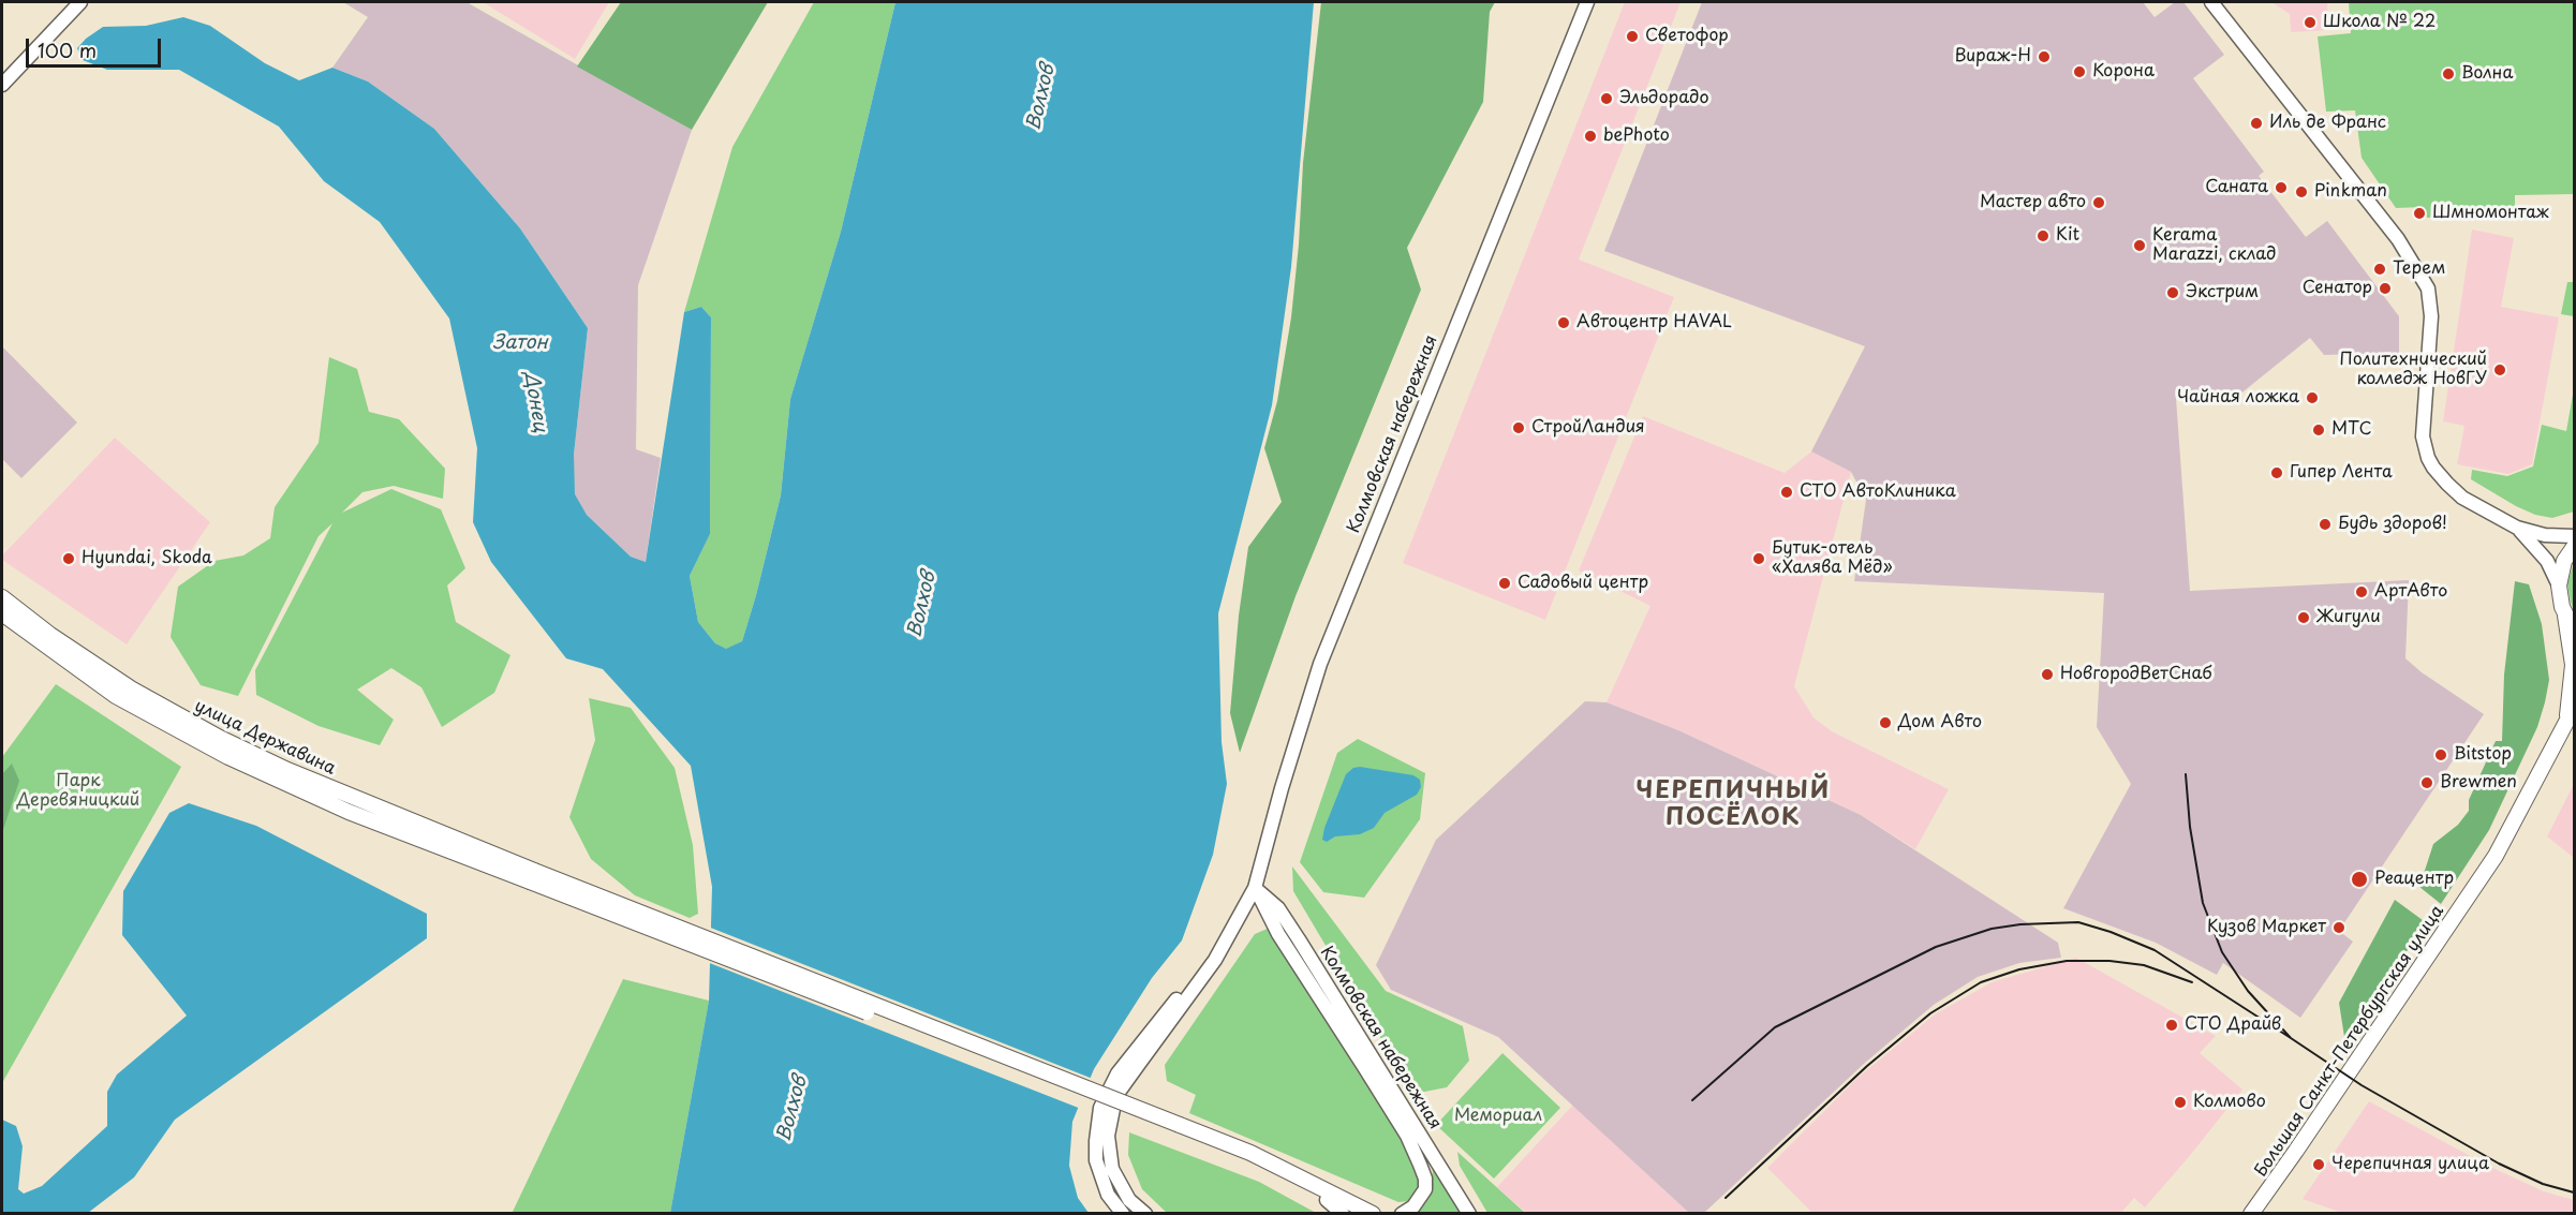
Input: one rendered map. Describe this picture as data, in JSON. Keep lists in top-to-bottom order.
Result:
{
  "streets": {
    "main road": ["Колмовская набережная", "улица Державина", "Большая Санкт-Петербургская улица"]
  },
  "districts": ["ЧЕРЕПИЧНЫЙ ПОСЁЛОК"],
  "water": ["Волхов", "Затон", "Донец"],
  "parks": ["Парк Деревяницкий", "Мемориал"],
  "places": [
    "Школа № 22",
    "Светофор",
    "Вираж-Н",
    "Корона",
    "Волна",
    "Эльдорадо",
    "Иль де Франс",
    "bePhoto",
    "Саната",
    "Pinkman",
    "Мастер авто",
    "Шмномонтаж",
    "Kit",
    "Kerama Marazzi, склад",
    "Терем",
    "Сенатор",
    "Экстрим",
    "Автоцентр HAVAL",
    "Политехнический колледж НовГУ",
    "Чайная ложка",
    "СтройЛандия",
    "МТС",
    "Гипер Лента",
    "СТО АвтоКлиника",
    "Будь здоров!",
    "Hyundai, Skoda",
    "Бутик-отель «Халява Мёд»",
    "Садовый центр",
    "АртАвто",
    "Жигули",
    "НовгородВетСнаб",
    "Дом Авто",
    "Bitstop",
    "Brewmen",
    "Реацентр",
    "Кузов Маркет",
    "СТО Драйв",
    "Колмово",
    "Черепичная улица"
  ],
  "scale_bar": "100 m"
}
